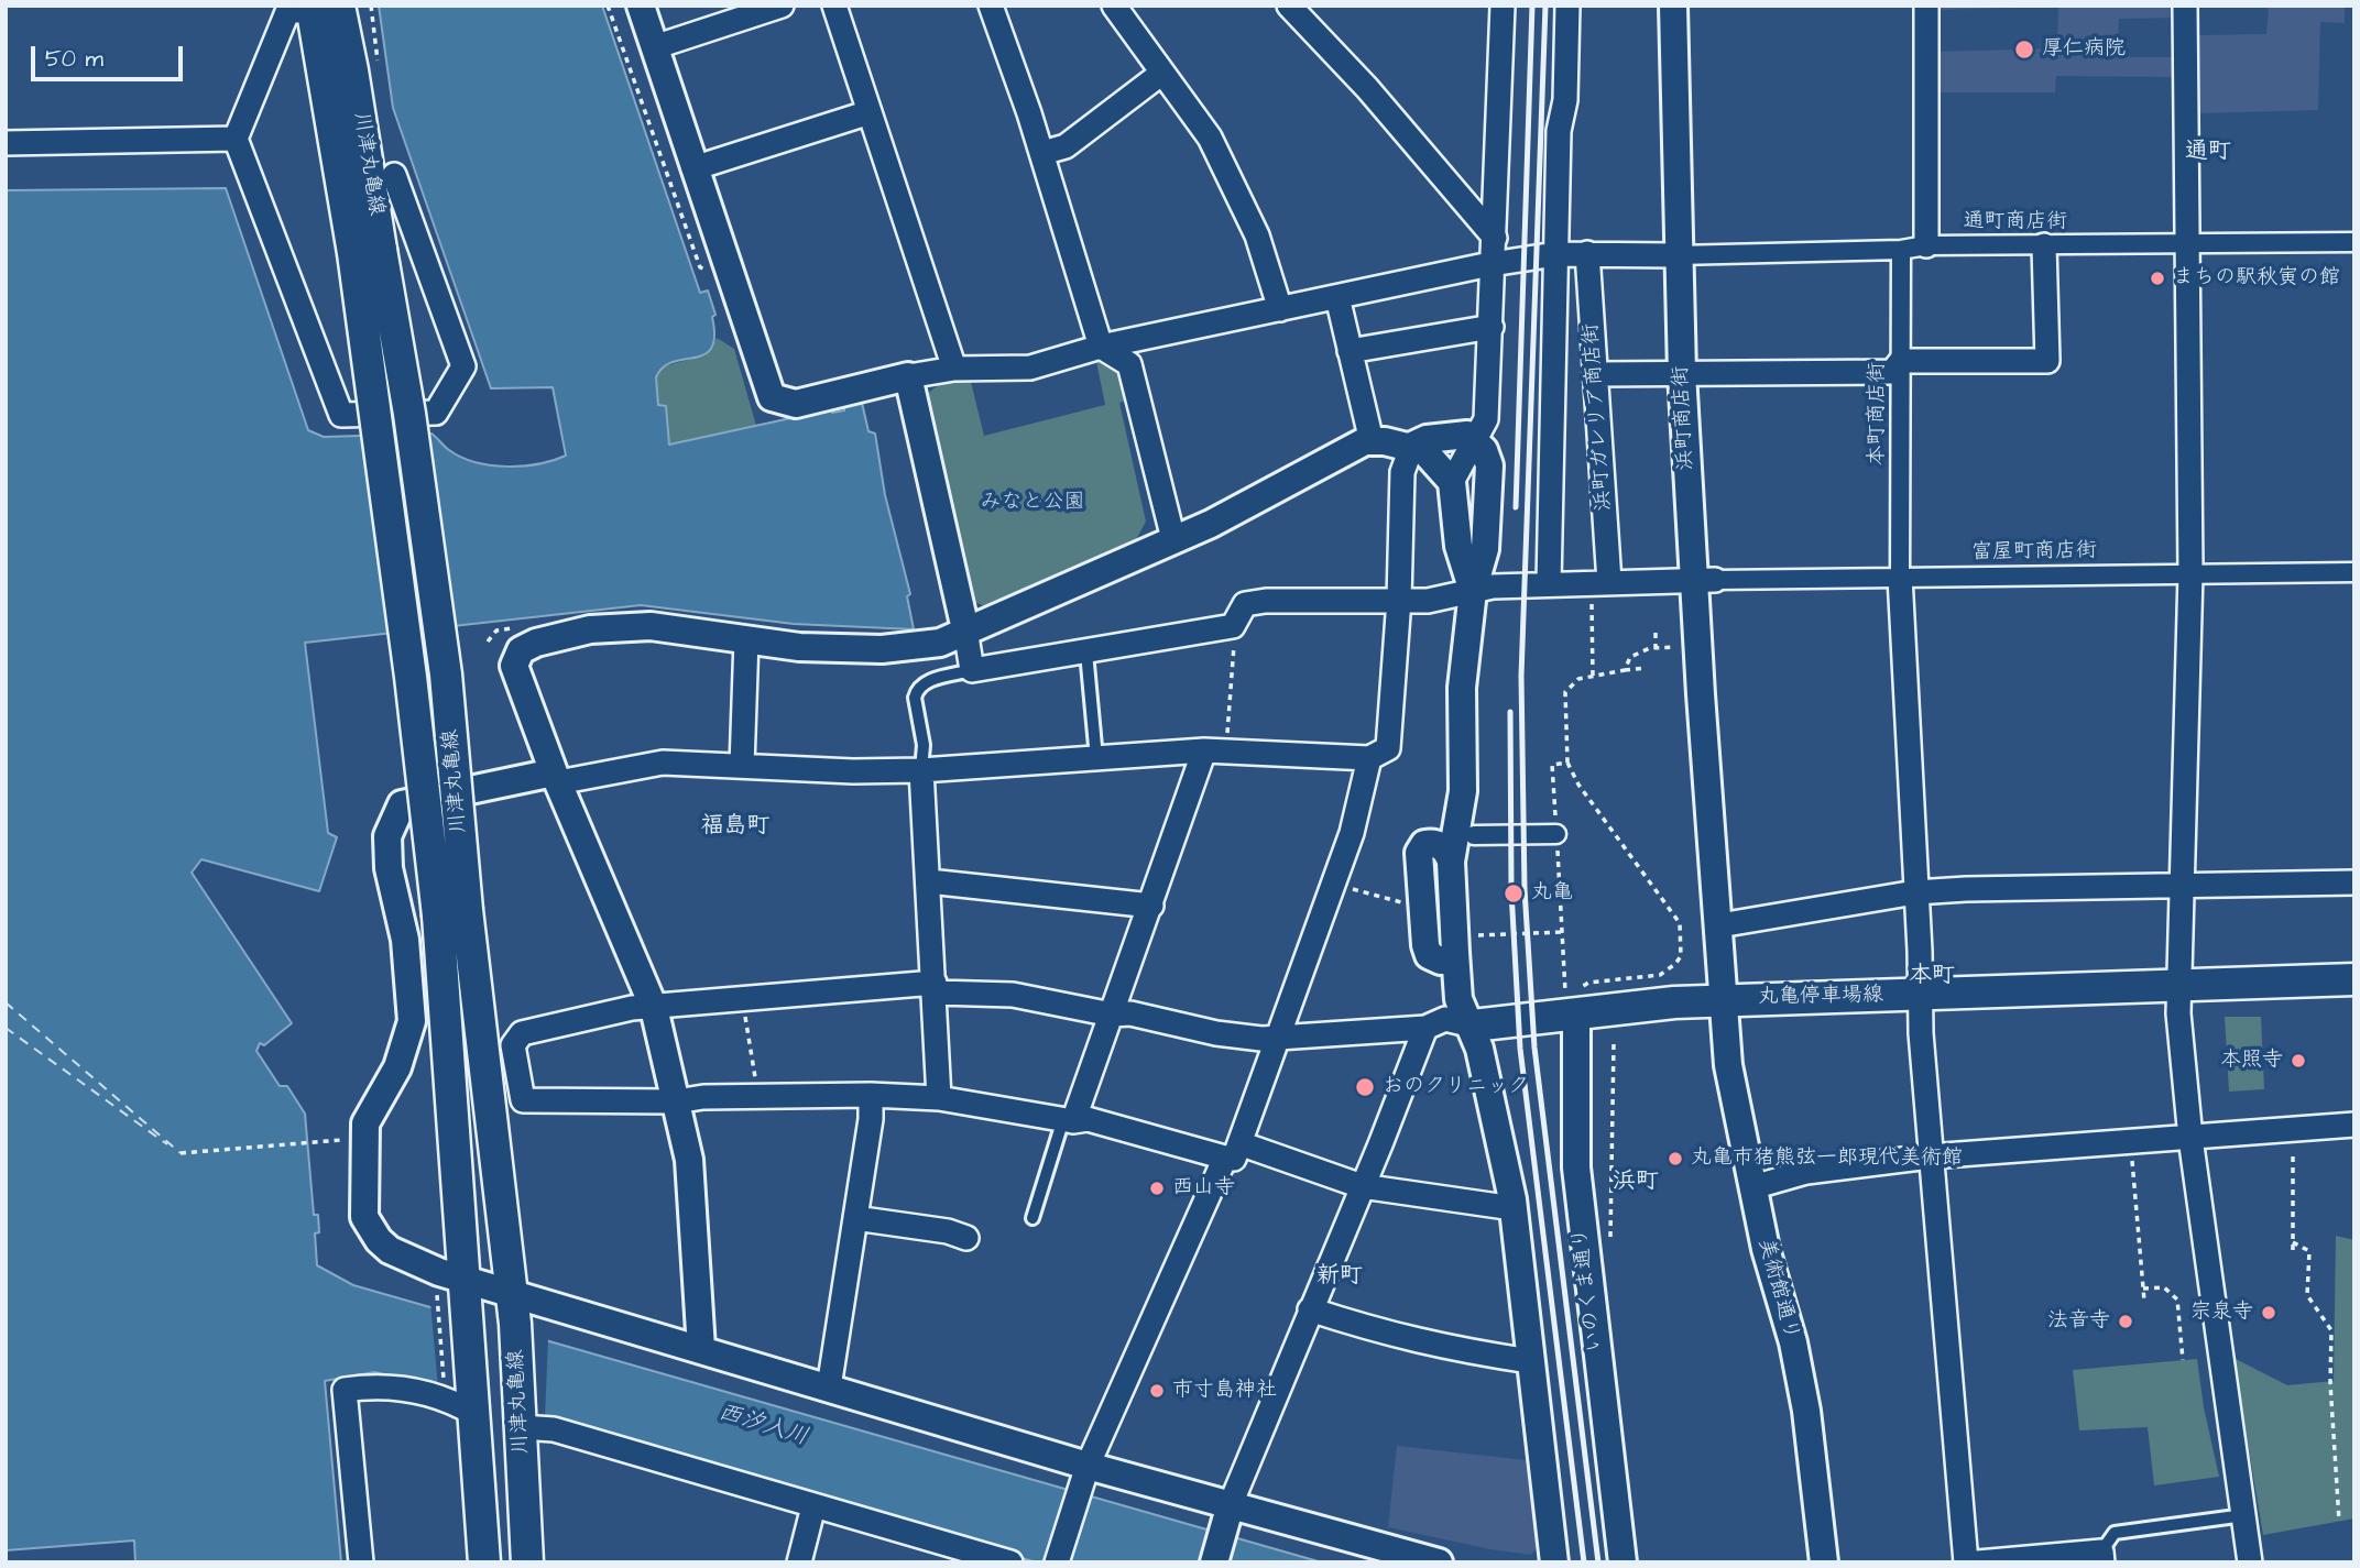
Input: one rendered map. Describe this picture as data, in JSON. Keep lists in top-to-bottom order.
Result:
{
  "streets": {
    "main road": ["川津丸亀線", "丸亀停車場線"],
    "street": [
      "通町商店街",
      "本町商店街",
      "浜町ガレリア商店街",
      "浜町商店街",
      "富屋町商店街",
      "いのくま通り",
      "美術館通り"
    ]
  },
  "crossings": [
    ["通町商店街", "本町商店街"],
    ["通町商店街", "浜町商店街"],
    ["本町商店街", "富屋町商店街"],
    ["浜町商店街", "富屋町商店街"],
    ["浜町商店街", "美術館通り"],
    ["丸亀停車場線", "いのくま通り"],
    ["丸亀停車場線", "美術館通り"]
  ],
  "districts": [
    "通町",
    "福島町",
    "本町",
    "浜町",
    "新町"
  ],
  "water": ["西汐入川"],
  "parks": ["みなと公園"],
  "places": [
    "厚仁病院",
    "まちの駅秋寅の館",
    "丸亀",
    "本照寺",
    "おのクリニック",
    "丸亀市猪熊弦一郎現代美術館",
    "西山寺",
    "宗泉寺",
    "法音寺",
    "市寸島神社"
  ],
  "scale_bar": "50 m"
}
